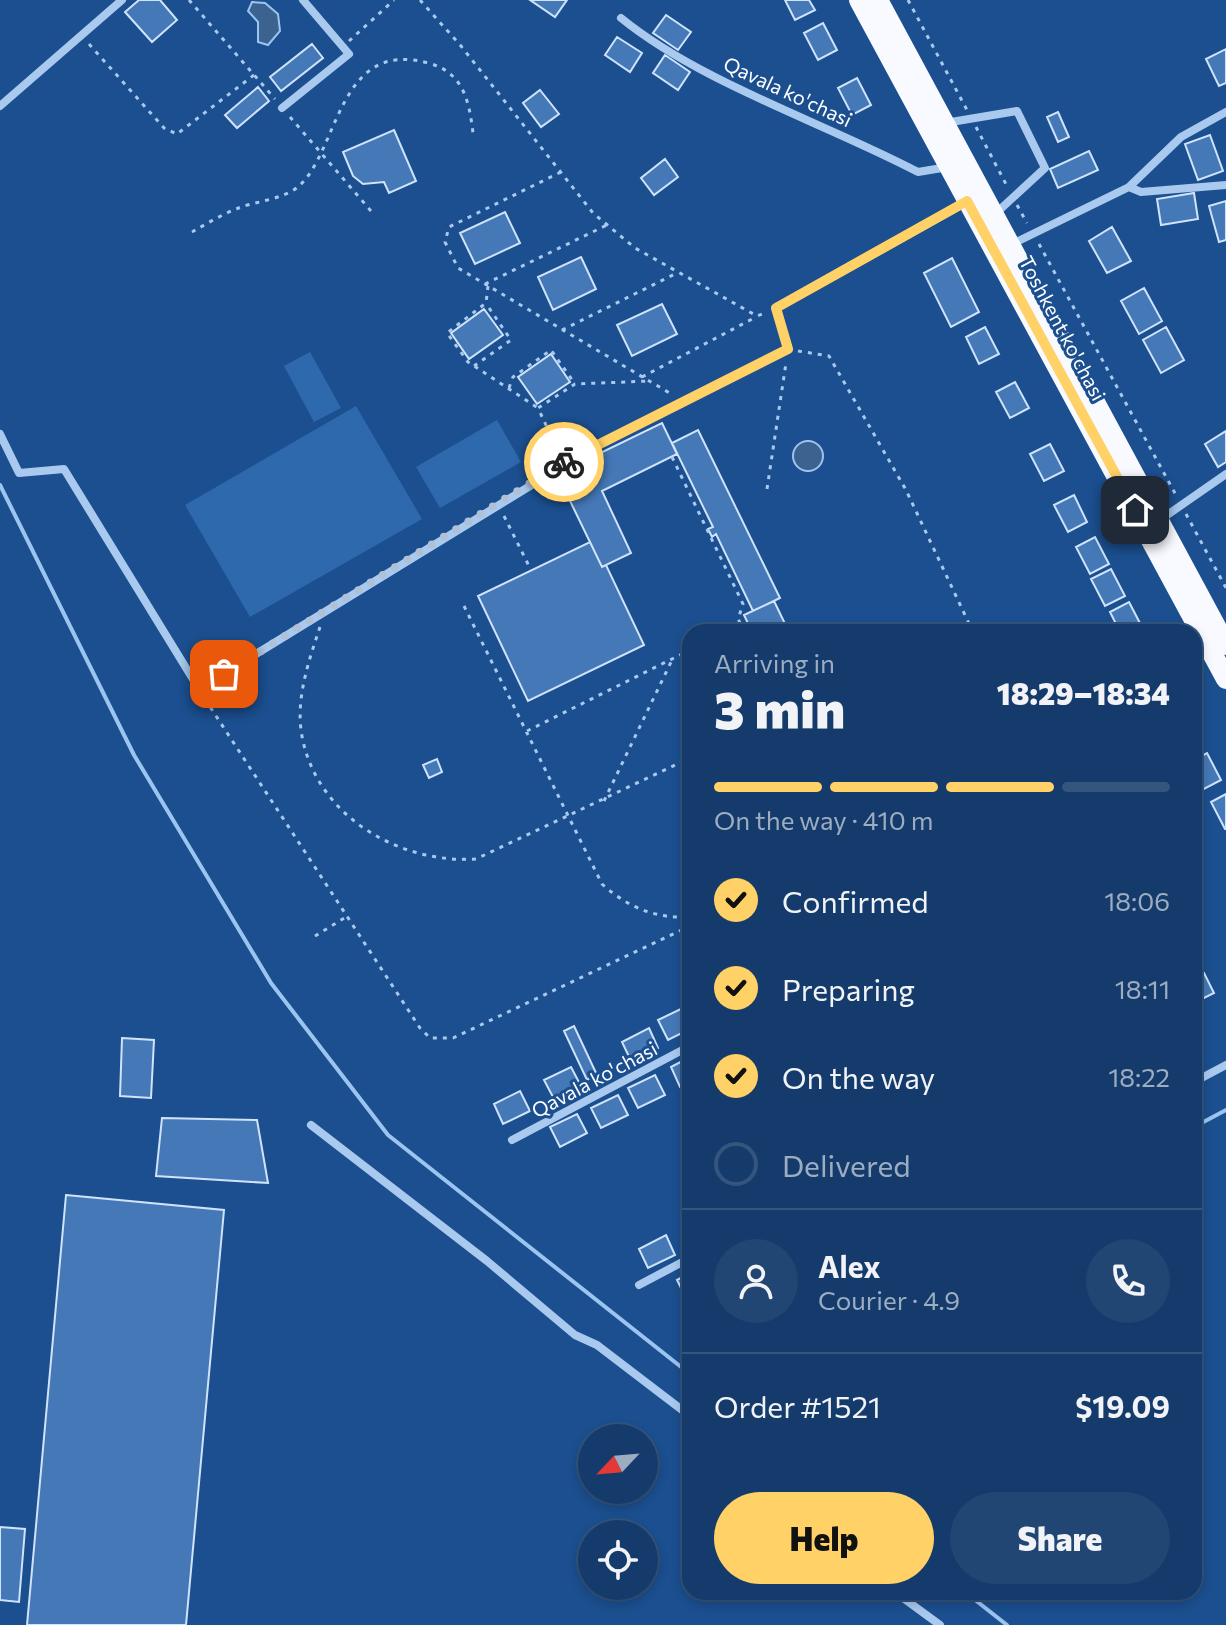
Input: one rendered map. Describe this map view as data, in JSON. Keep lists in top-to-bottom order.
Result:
{
  "streets": {
    "highway": ["Toshkent ko'chasi"],
    "street": ["Qavala ko'chasi"]
  },
  "crossings": [
    ["Qavala ko'chasi", "Toshkent ko'chasi"]
  ],
  "north": "bottom left",
  "page": {
    "heading": ["3 min", "Arriving in", "18:29–18:34"],
    "panel": [
      "Alex",
      "Courier · 4.9",
      "Order #1521",
      "$19.09"
    ],
    "bar": "On the way · 410 m",
    "list": [
      ["Confirmed", "18:06"],
      ["Preparing", "18:11"],
      ["On the way", "18:22"],
      "Delivered"
    ],
    "buttons": ["Help", "Share"]
  }
}
